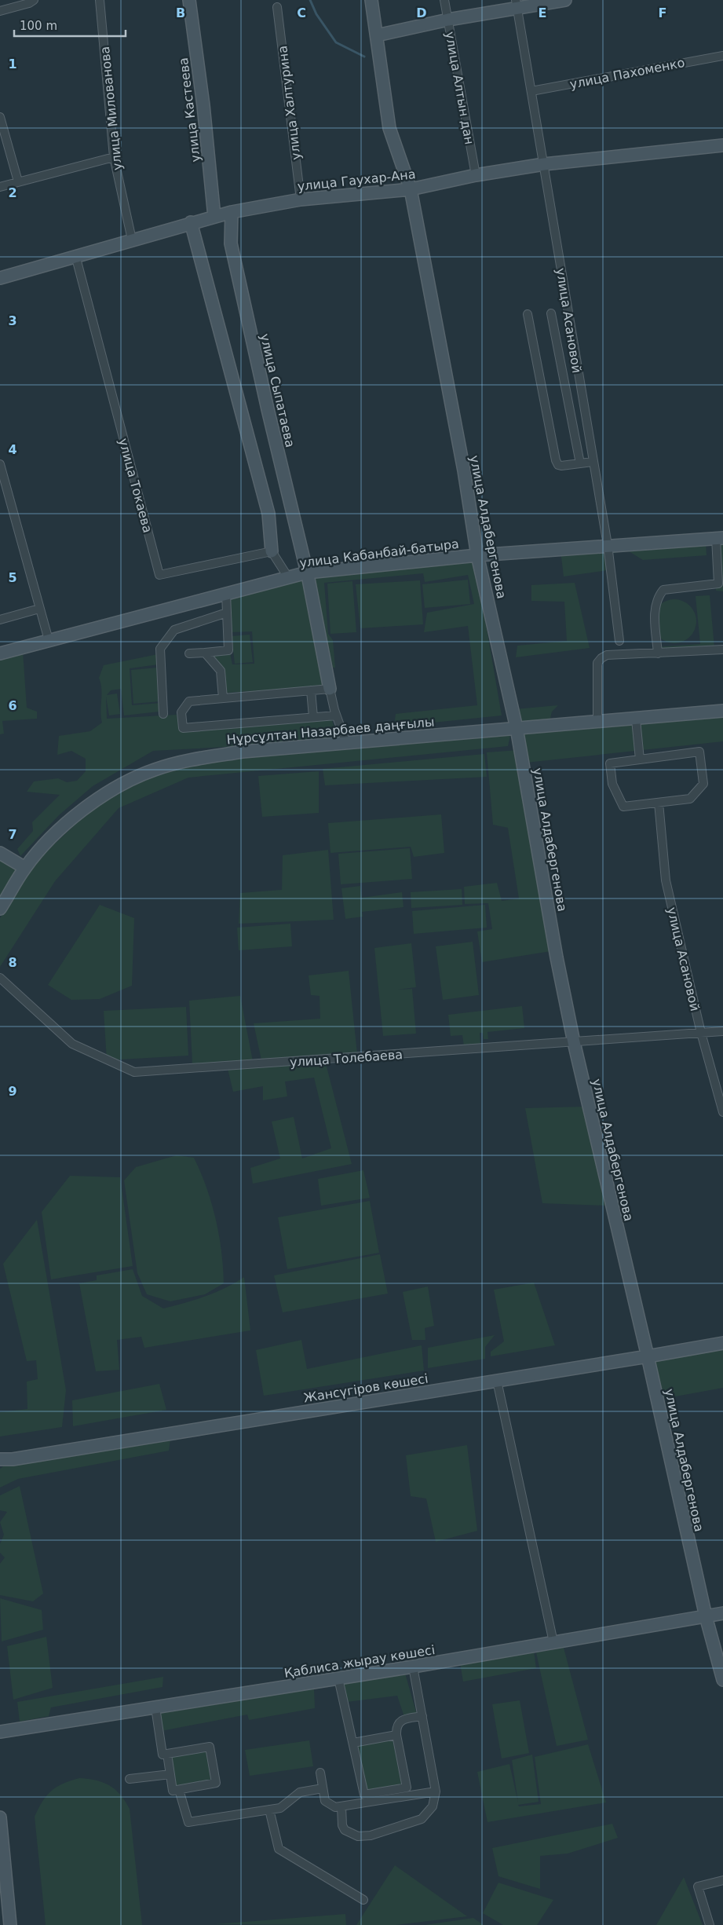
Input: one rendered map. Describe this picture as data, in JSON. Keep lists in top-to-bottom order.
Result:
{
  "streets": {
    "street": [
      "улица Пахоменко",
      "улица Алтын дан",
      "улица Халтурина",
      "улица Милованова",
      "улица Кастеева",
      "улица Гаухар-Ана",
      "улица Асановой",
      "улица Сыпатаева",
      "улица Токаева",
      "улица Алдабергенова",
      "улица Кабанбай-батыра",
      "Нұрсұлтан Назарбаев даңғылы",
      "улица Толебаева",
      "Жансүгіров көшесі",
      "Қаблиса жырау көшесі"
    ]
  },
  "crossings": [
    ["улица Пахоменко", "улица Асановой"],
    ["улица Алтын дан", "улица Гаухар-Ана"],
    ["улица Халтурина", "улица Гаухар-Ана"],
    ["улица Милованова", "улица Гаухар-Ана"],
    ["улица Кастеева", "улица Гаухар-Ана"],
    ["улица Гаухар-Ана", "улица Асановой"],
    ["улица Гаухар-Ана", "улица Сыпатаева"],
    ["улица Гаухар-Ана", "улица Токаева"],
    ["улица Гаухар-Ана", "улица Алдабергенова"],
    ["улица Асановой", "улица Кабанбай-батыра"],
    ["улица Асановой", "улица Толебаева"],
    ["улица Сыпатаева", "улица Кабанбай-батыра"],
    ["улица Алдабергенова", "улица Кабанбай-батыра"],
    ["улица Алдабергенова", "Нұрсұлтан Назарбаев даңғылы"],
    ["улица Алдабергенова", "улица Толебаева"],
    ["улица Алдабергенова", "Жансүгіров көшесі"],
    ["улица Алдабергенова", "Қаблиса жырау көшесі"]
  ],
  "scale_bar": "100 m",
  "grid": {
    "columns": [
      "B",
      "C",
      "D",
      "E",
      "F"
    ],
    "rows": [
      "1",
      "2",
      "3",
      "4",
      "5",
      "6",
      "7",
      "8",
      "9"
    ]
  }
}
